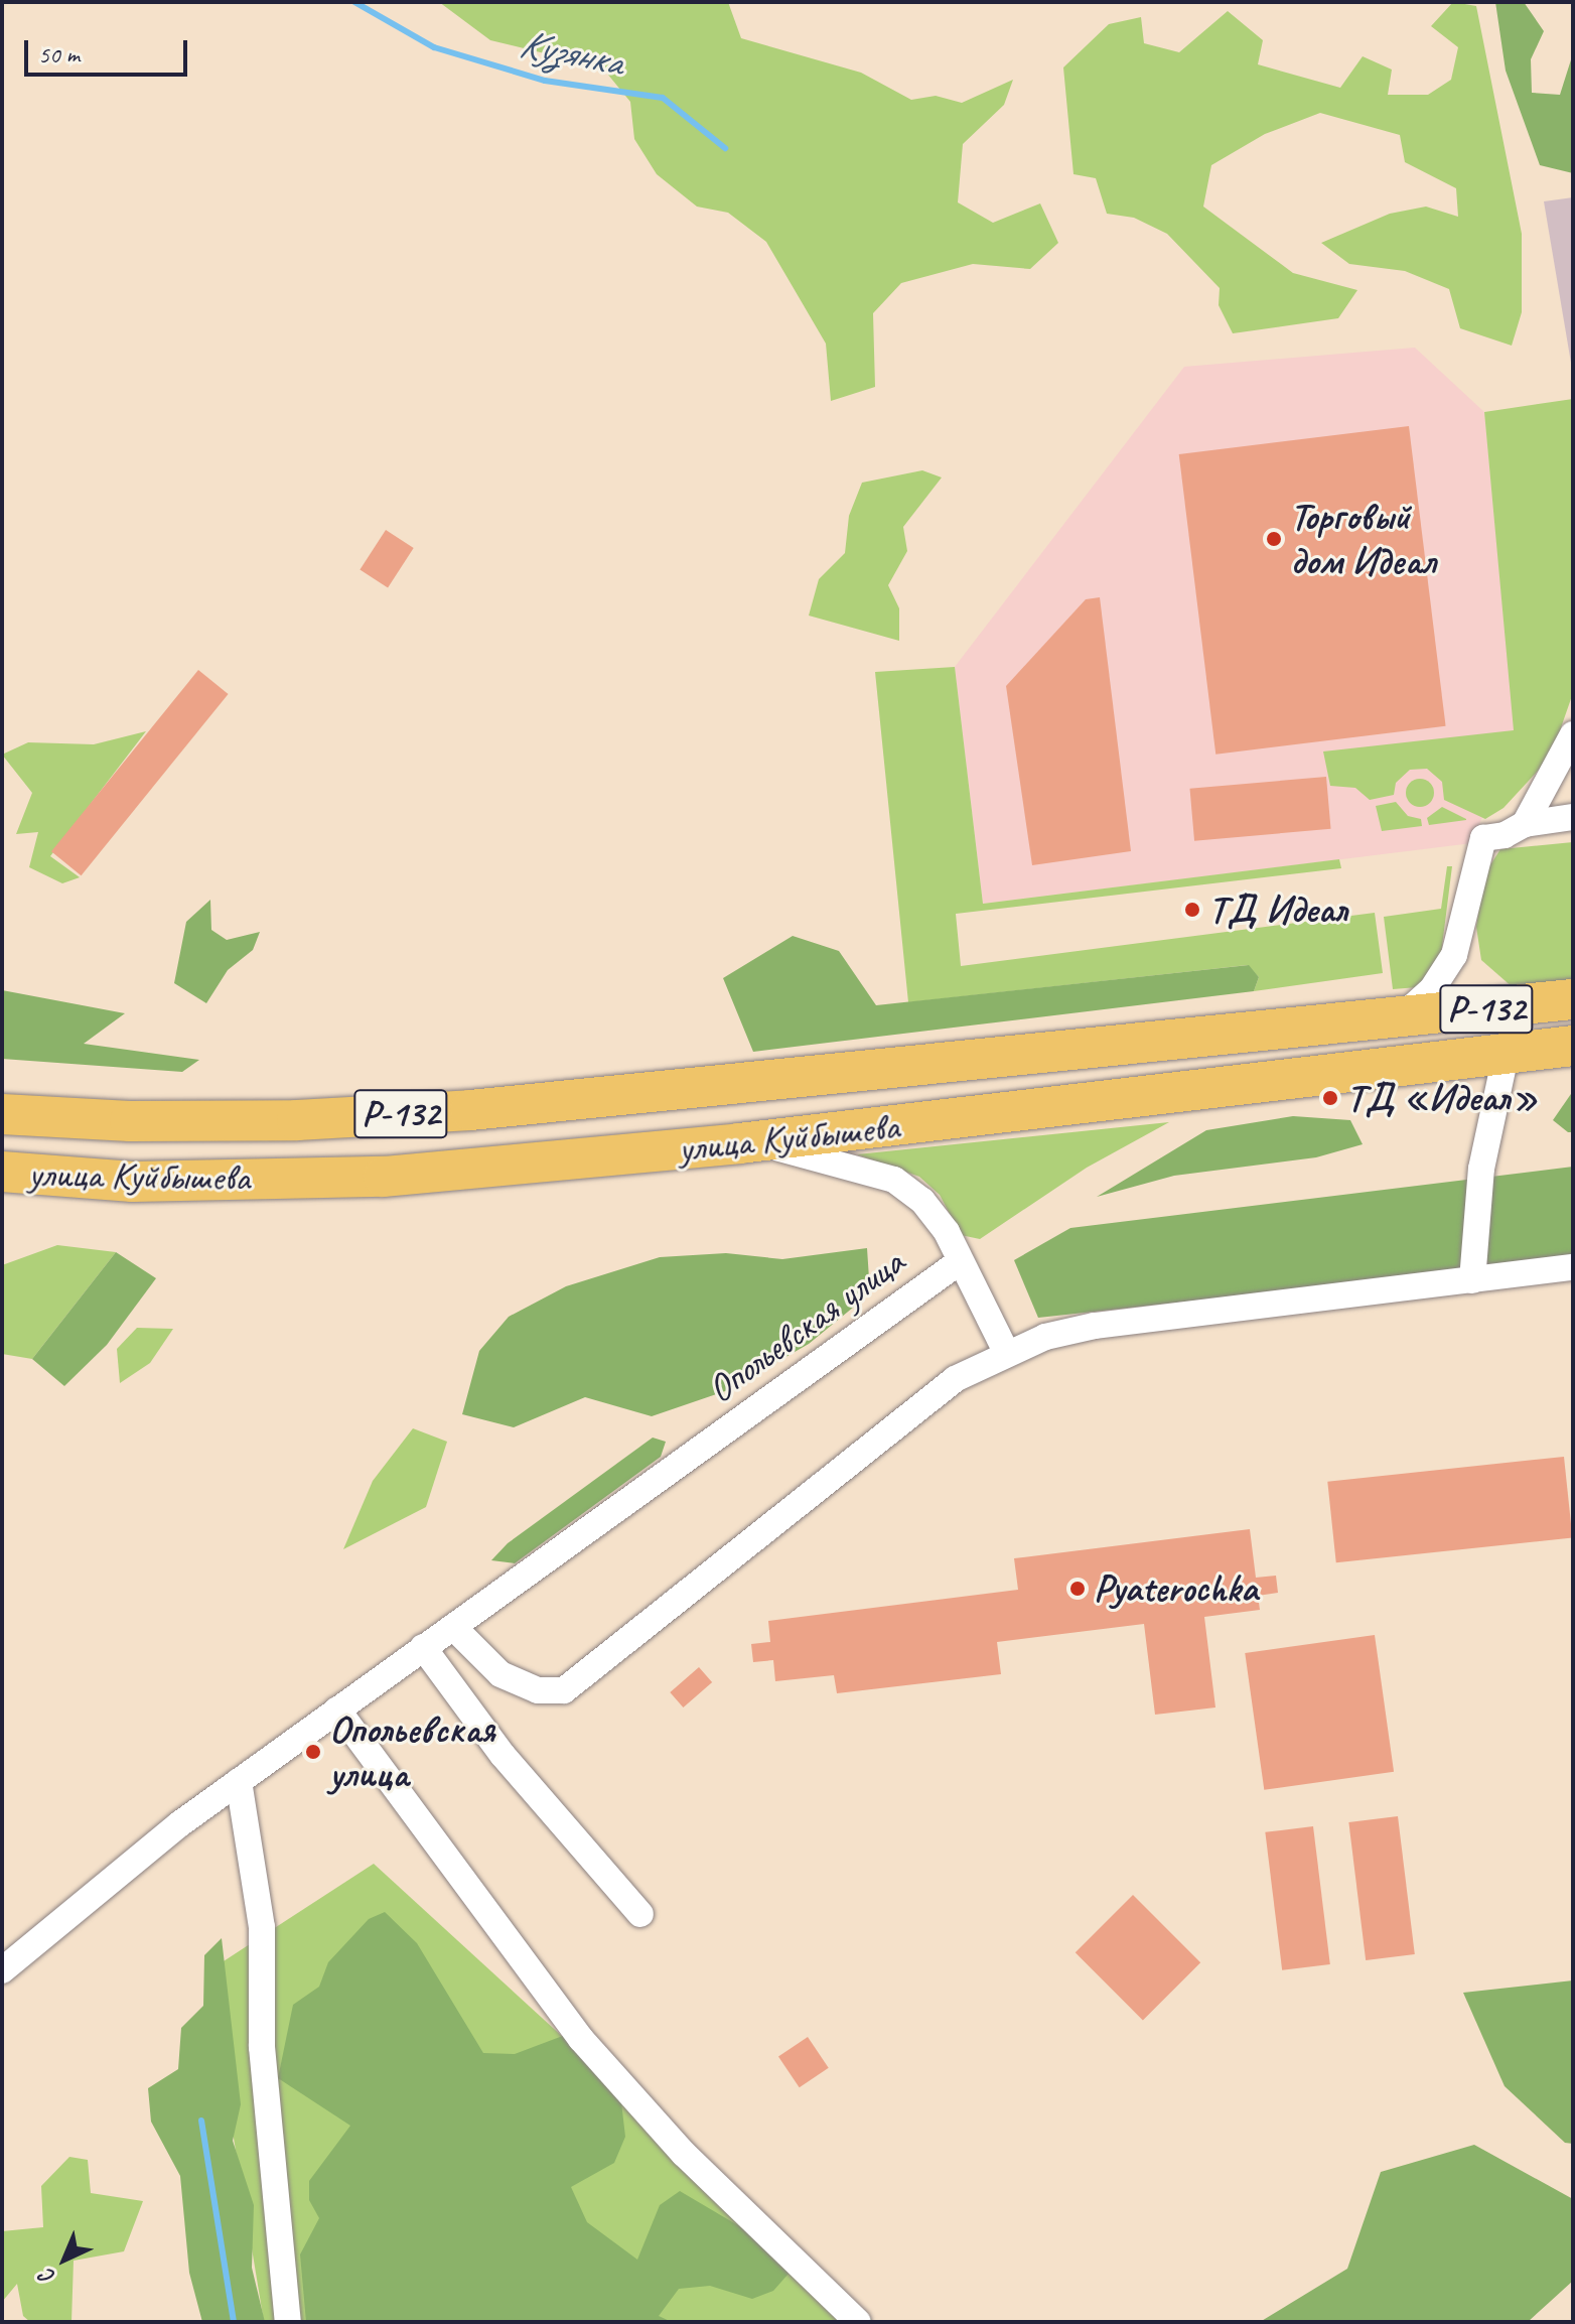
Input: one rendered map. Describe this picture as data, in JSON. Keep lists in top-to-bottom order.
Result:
{
  "streets": {
    "highway": ["Р-132", "улица Куйбышева"],
    "street": ["Опольевская улица"]
  },
  "water": ["Кузянка"],
  "places": [
    "Торговый дом Идеал",
    "ТД Идеал",
    "ТД «Идеал»",
    "Pyaterochka",
    "Опольевская улица"
  ],
  "scale_bar": "50 m",
  "north": "bottom left"
}
